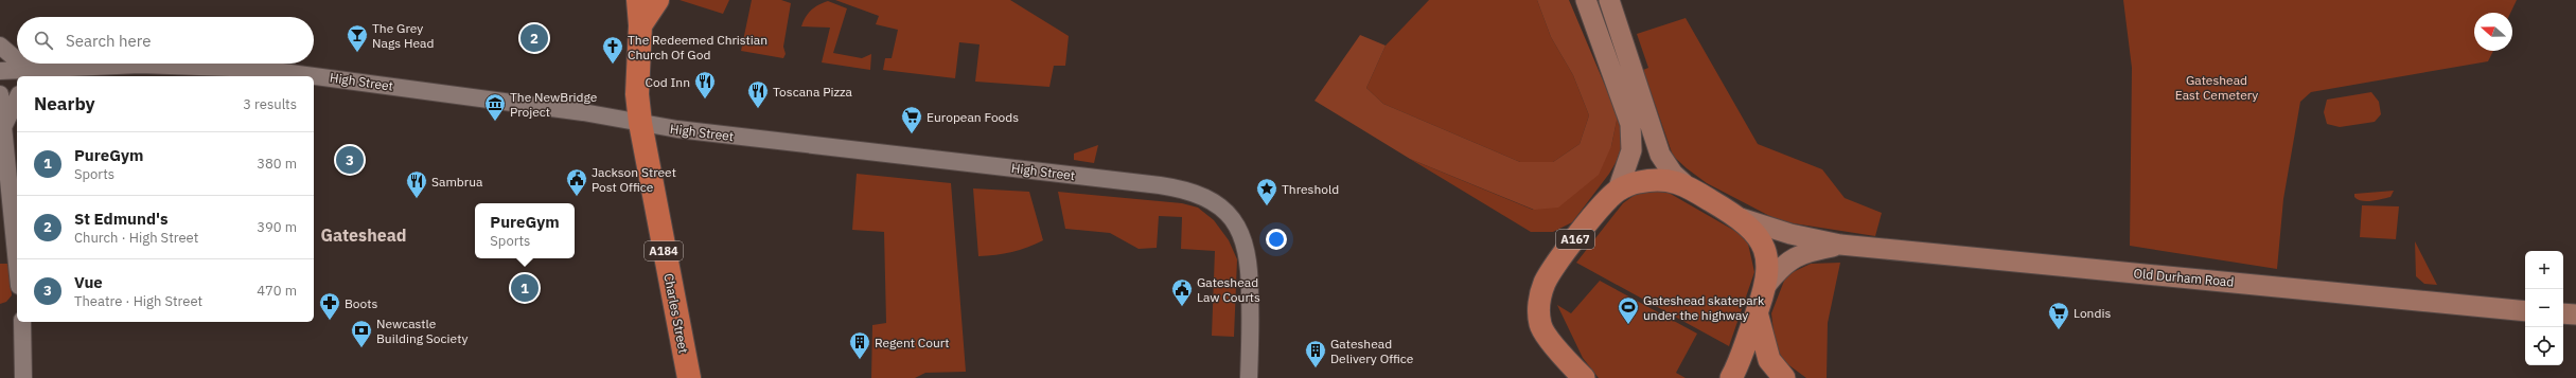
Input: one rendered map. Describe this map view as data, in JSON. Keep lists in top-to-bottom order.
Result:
{
  "streets": {
    "highway": ["A184", "Charles Street"],
    "main road": ["A167", "Old Durham Road"],
    "street": ["High Street"]
  },
  "crossings": [
    ["High Street", "A184"],
    ["High Street", "Charles Street"],
    ["A167", "Old Durham Road"],
    ["A184", "Charles Street"]
  ],
  "districts": ["Gateshead"],
  "parks": ["Gateshead East Cemetery"],
  "places": {
    "bar": ["The Grey Nags Head"],
    "church": ["The Redeemed Christian Church Of God"],
    "restaurant": ["Cod Inn", "Toscana Pizza", "Sambrua"],
    "museum": ["The NewBridge Project"],
    "supermarket": ["European Foods", "Londis"],
    "public building": ["Jackson Street Post Office", "Gateshead Law Courts"],
    "place": ["Threshold"],
    "pharmacy": ["Boots"],
    "sports": ["Gateshead skatepark under the highway"],
    "bank": ["Newcastle Building Society"],
    "building": ["Regent Court", "Gateshead Delivery Office"]
  },
  "north": "left",
  "page": {
    "search": "Search here",
    "pins": ["2", "3", "1"],
    "heading": ["Nearby", "3 results"],
    "list": [
      {
        "mark": "1",
        "name": "PureGym",
        "note": "Sports",
        "value": "380 m"
      },
      {
        "mark": "2",
        "name": "St Edmund's",
        "note": "Church · High Street",
        "value": "390 m"
      },
      {
        "mark": "3",
        "name": "Vue",
        "note": "Theatre · High Street",
        "value": "470 m"
      }
    ],
    "popup": ["PureGym", "Sports"],
    "map_buttons": ["+", "−"]
  }
}
